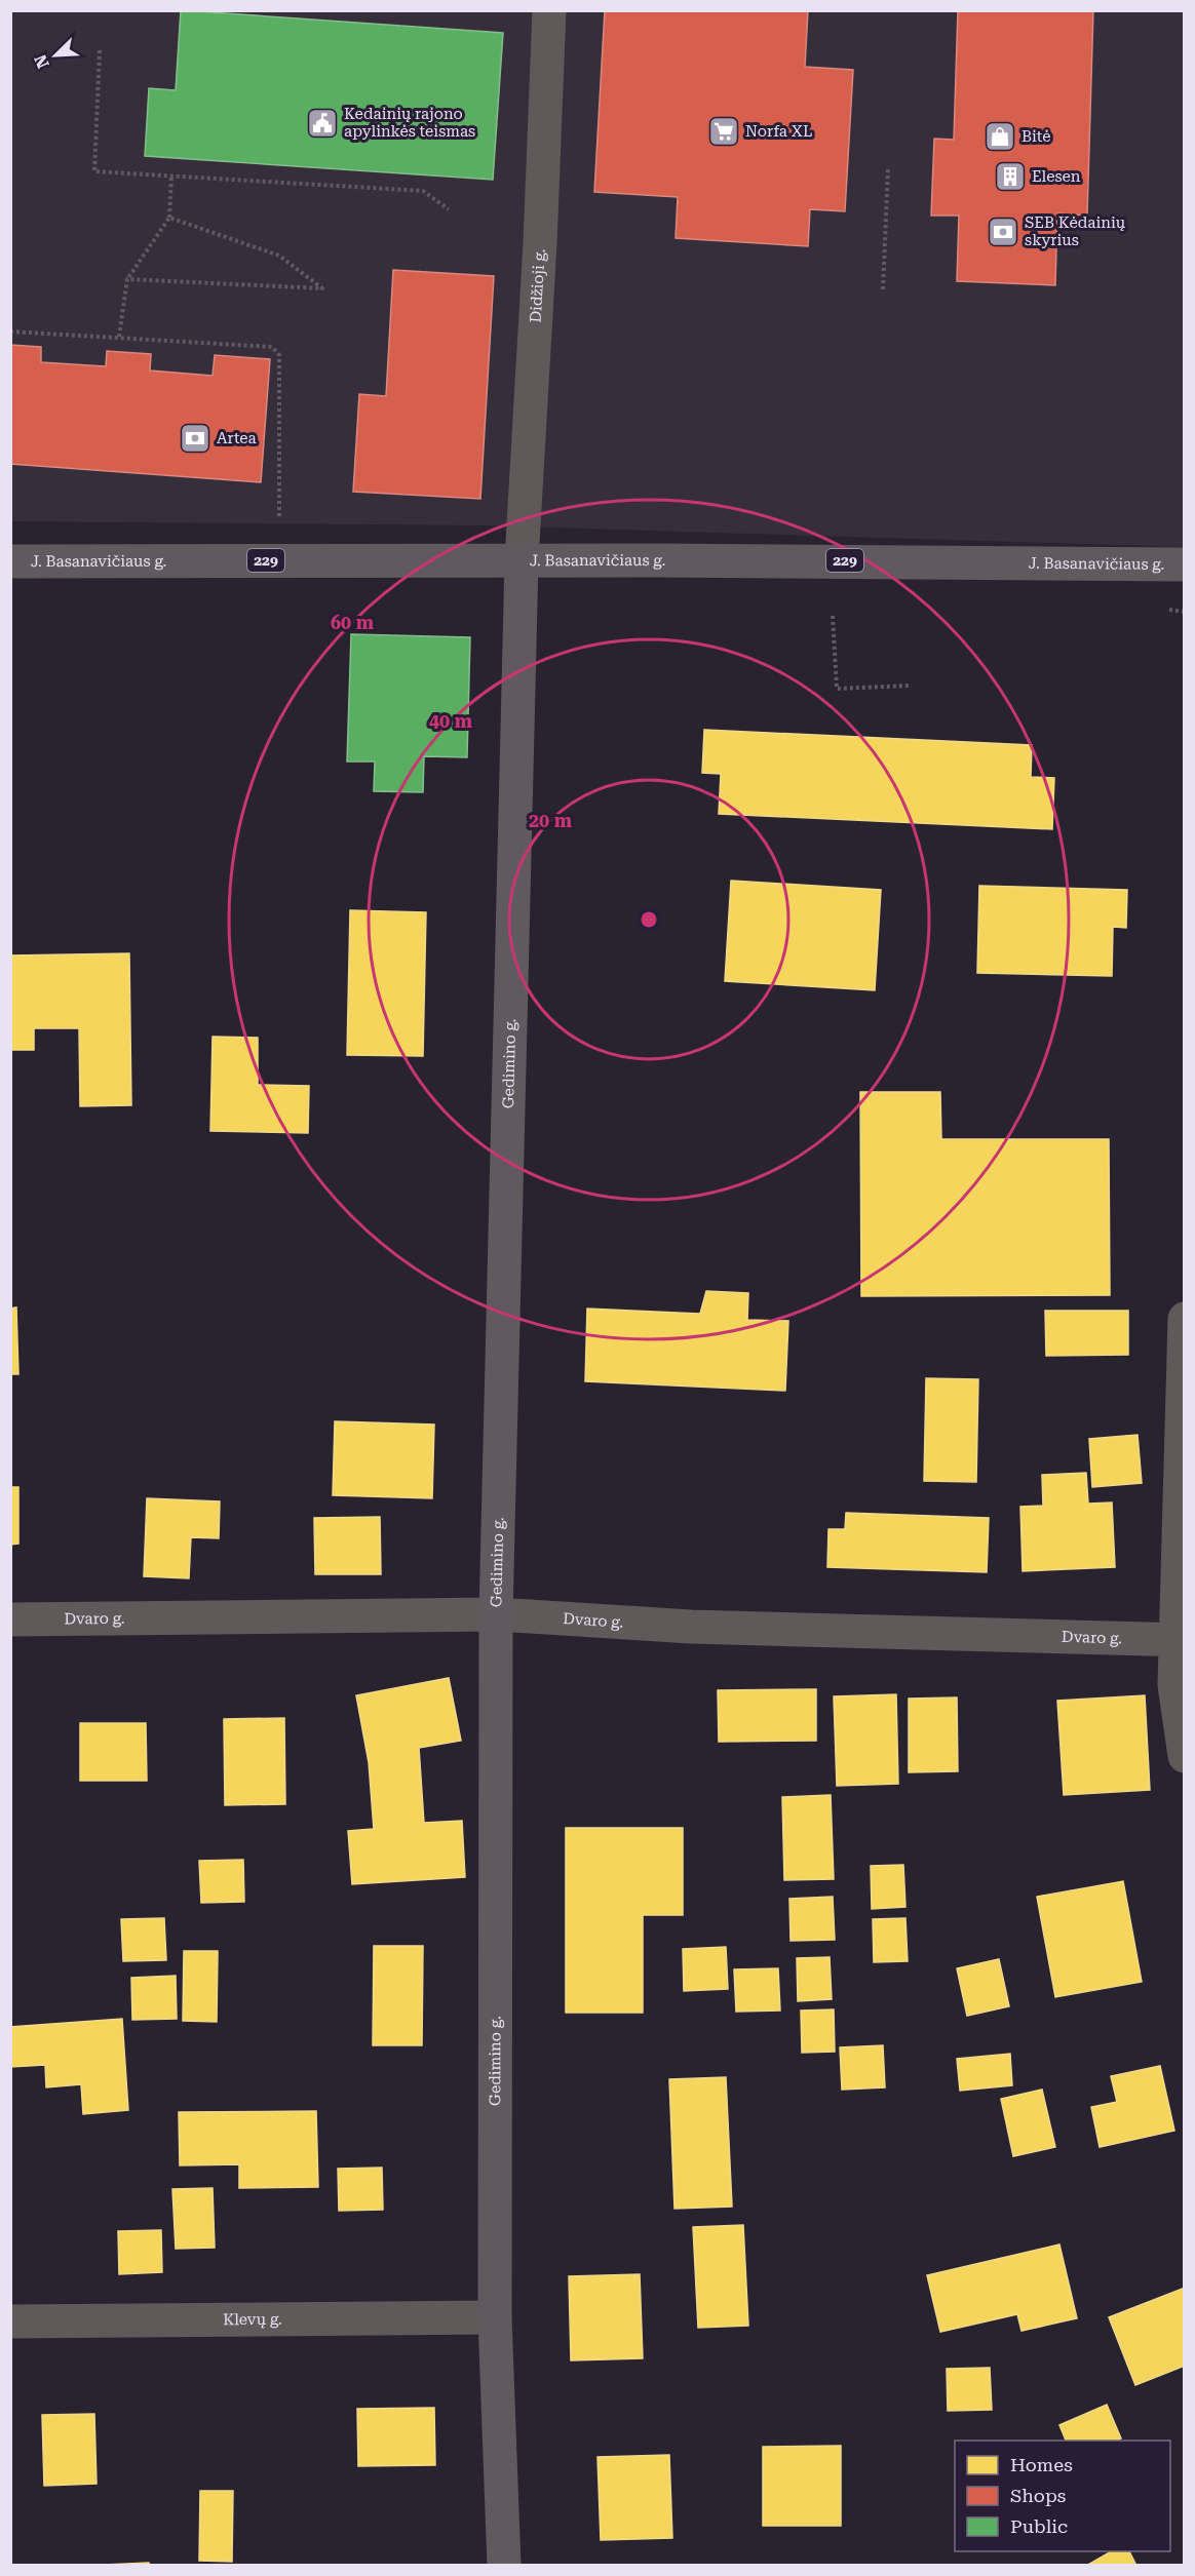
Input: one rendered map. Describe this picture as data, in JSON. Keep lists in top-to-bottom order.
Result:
{
  "streets": {
    "main road": ["229", "J. Basanavičiaus g.", "Gedimino g."],
    "street": ["Didžioji g.", "Dvaro g.", "Klevų g."]
  },
  "crossings": [
    ["Didžioji g.", "J. Basanavičiaus g."],
    ["Didžioji g.", "Gedimino g."],
    ["J. Basanavičiaus g.", "Gedimino g."],
    ["Gedimino g.", "Dvaro g."],
    ["Gedimino g.", "Klevų g."]
  ],
  "places": {
    "public building": ["Kedainių rajono apylinkės teismas"],
    "supermarket": ["Norfa XL"],
    "shop": ["Bitė"],
    "building": ["Elesen"],
    "bank": ["SEB Kėdainių skyrius", "Artea"]
  },
  "legend": ["Homes", "Shops", "Public"],
  "north": "bottom left",
  "rings": ["60 m", "40 m", "20 m"]
}
